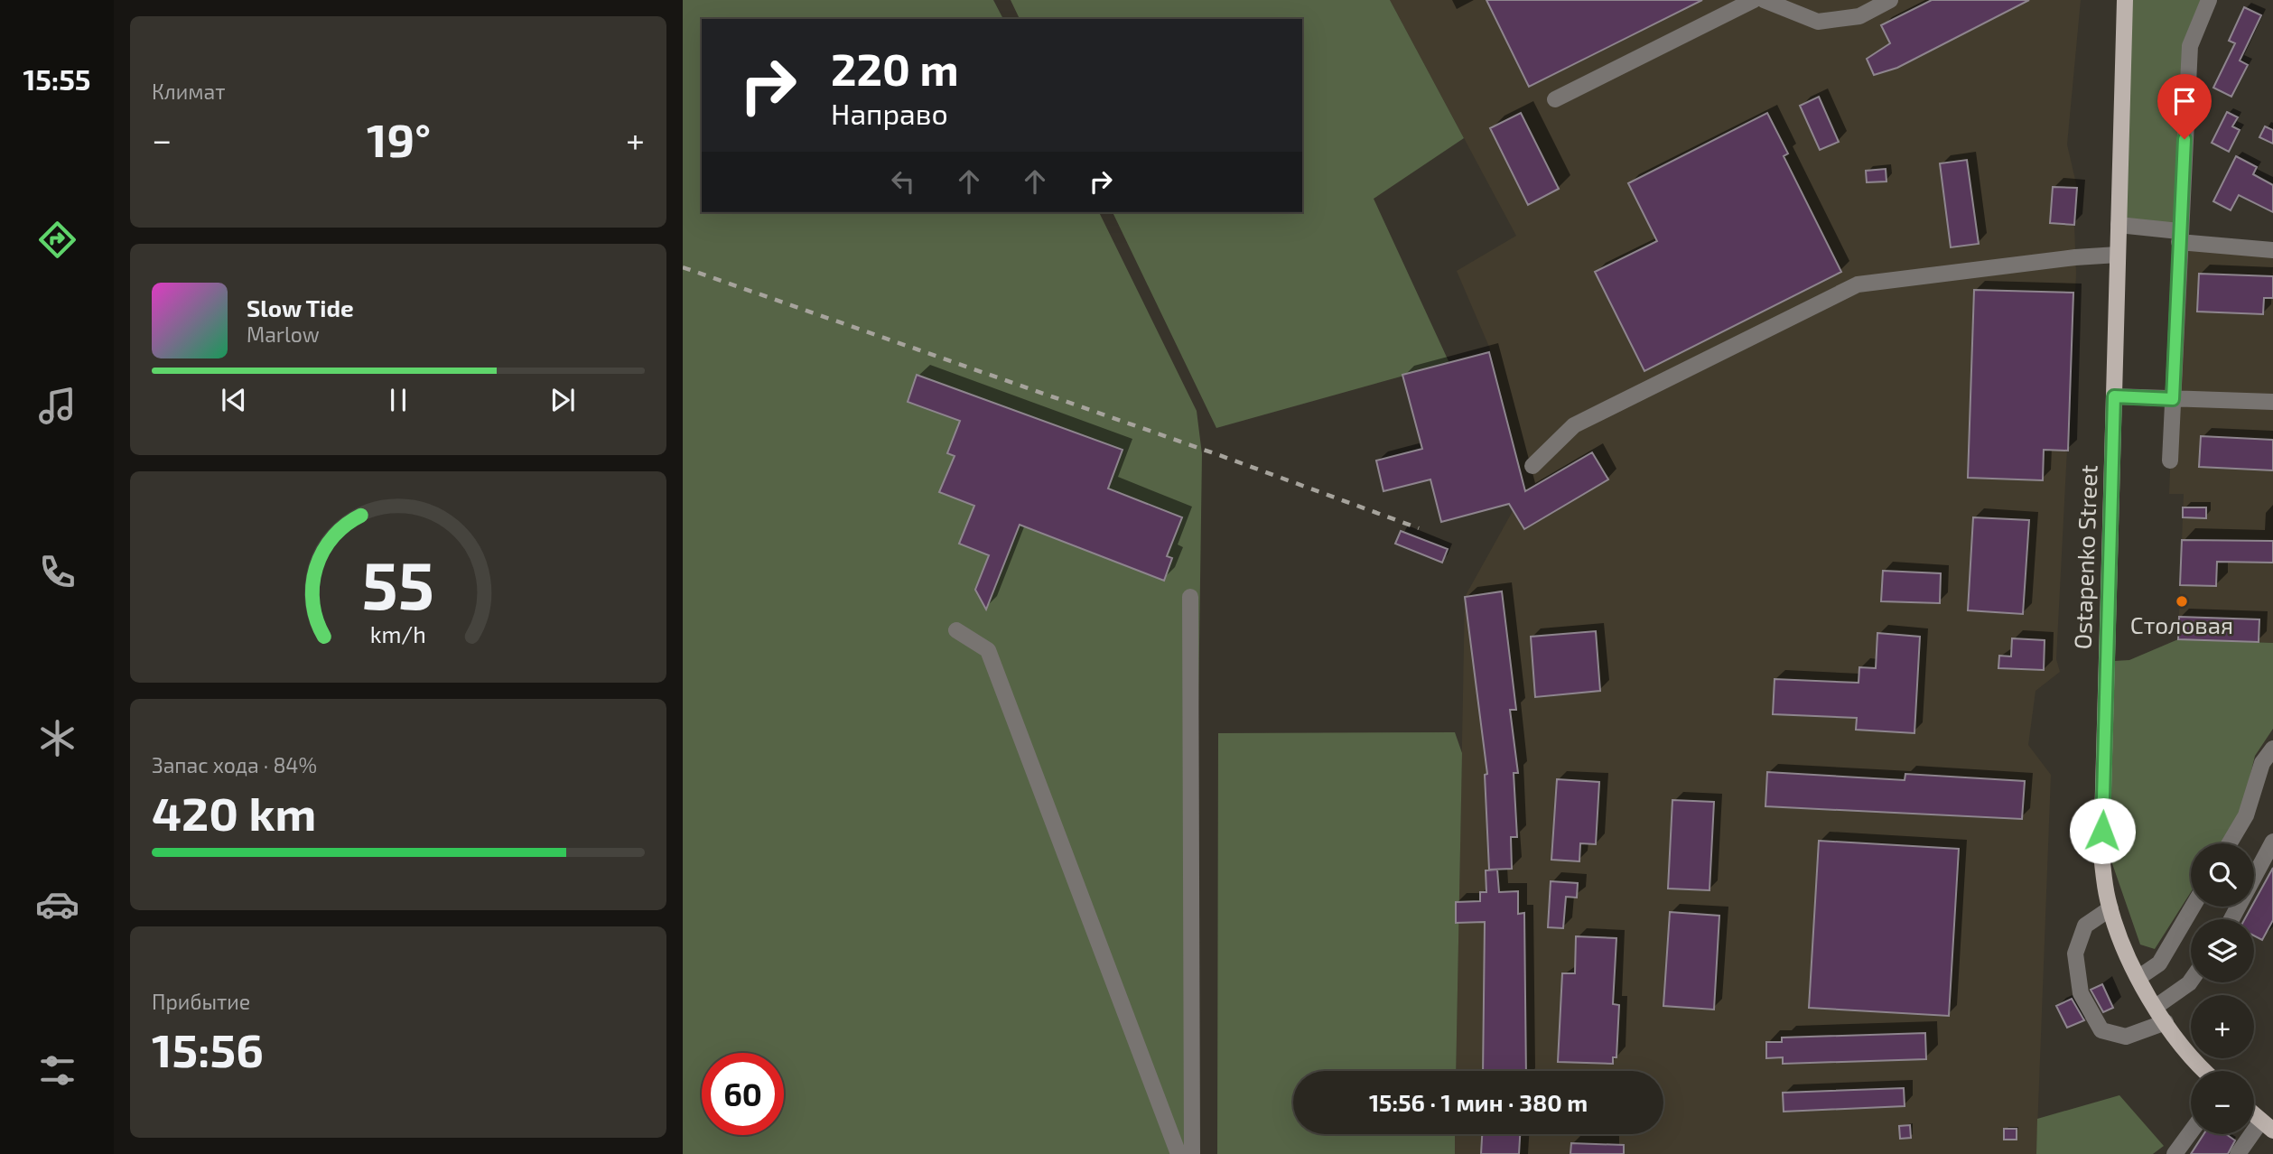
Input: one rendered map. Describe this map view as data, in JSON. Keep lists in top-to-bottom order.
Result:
{
  "streets": {
    "main road": ["Ostapenko Street"]
  },
  "places": ["Столовая"],
  "page": {
    "tabs": "15:55",
    "tile": [
      "Климат",
      ["Запас хода · 84%", "420 km"],
      ["Прибытие", "15:56"]
    ],
    "turn": ["220 m", "Направо"],
    "heat": ["−", "19°", "+"],
    "song": ["Slow Tide", "Marlow"],
    "map_buttons": ["+", "−"],
    "limit": "60",
    "trip": "15:56 · 1 мин · 380 m",
    "gauge": ["55", "km/h"]
  }
}
